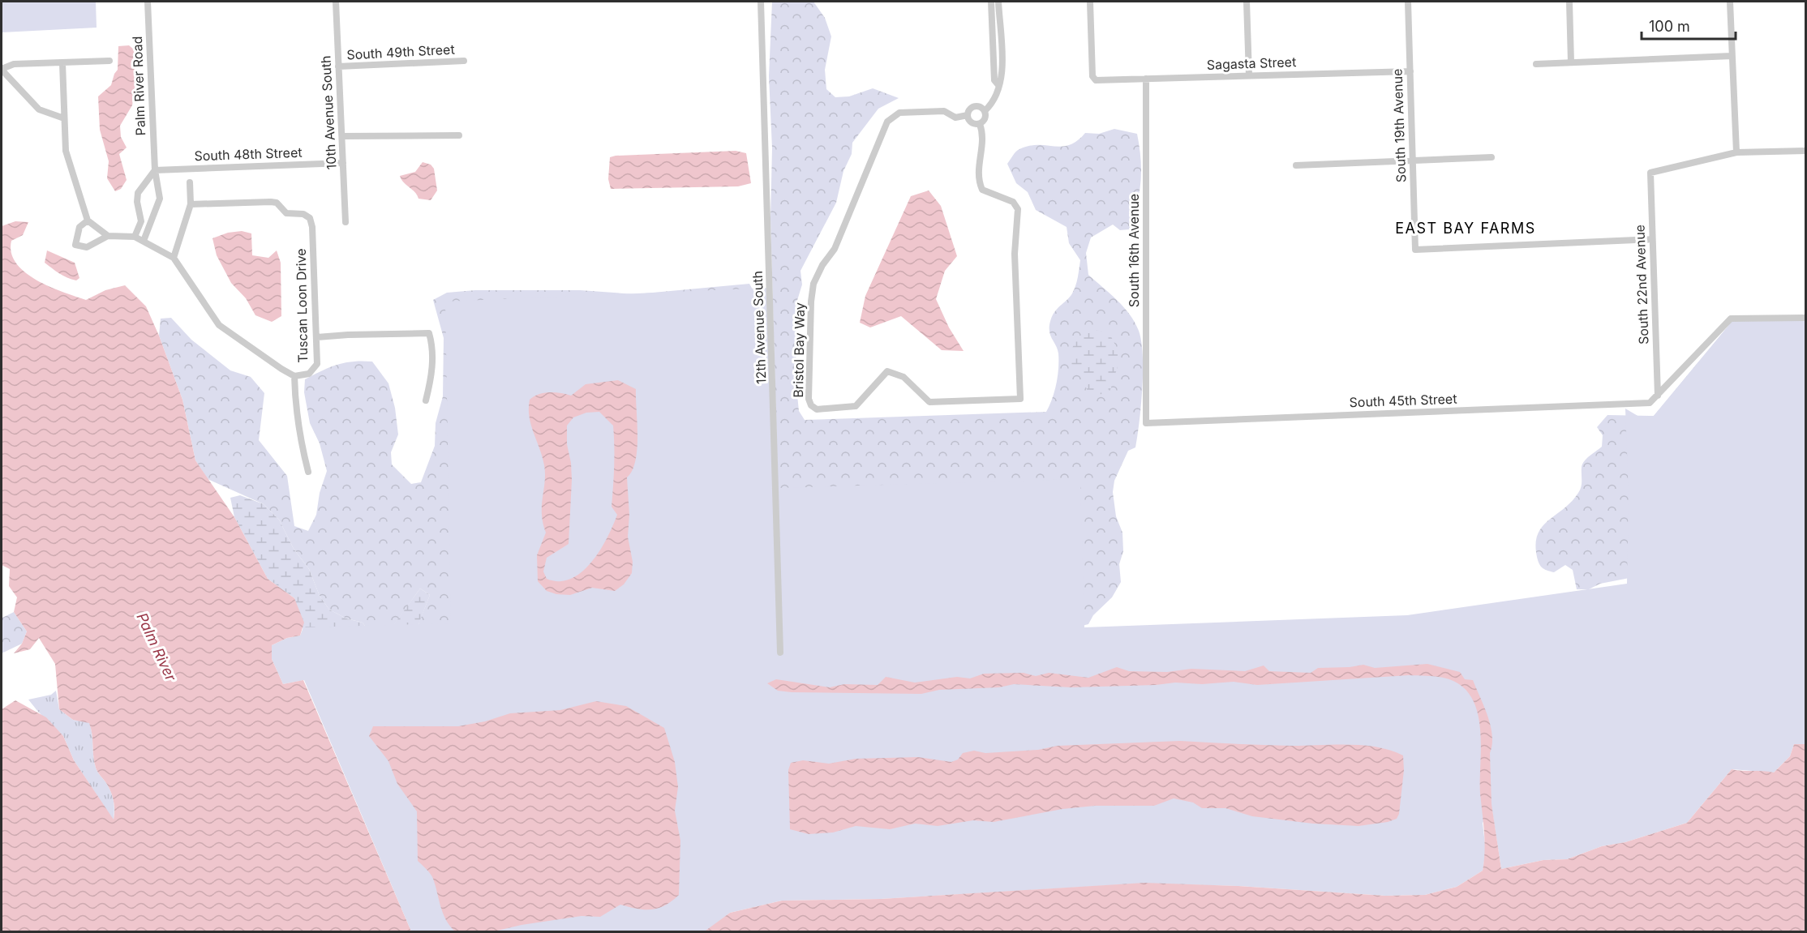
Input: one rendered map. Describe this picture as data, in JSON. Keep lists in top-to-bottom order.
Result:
{
  "streets": {
    "street": [
      "South 49th Street",
      "Sagasta Street",
      "Palm River Road",
      "10th Avenue South",
      "South 19th Avenue",
      "South 48th Street",
      "South 16th Avenue",
      "South 22nd Avenue",
      "Tuscan Loon Drive",
      "12th Avenue South",
      "Bristol Bay Way",
      "South 45th Street"
    ]
  },
  "crossings": [
    ["South 49th Street", "10th Avenue South"],
    ["Sagasta Street", "South 19th Avenue"],
    ["Sagasta Street", "South 16th Avenue"],
    ["Palm River Road", "South 48th Street"],
    ["Palm River Road", "Tuscan Loon Drive"],
    ["10th Avenue South", "South 48th Street"],
    ["South 19th Avenue", "South 22nd Avenue"],
    ["South 16th Avenue", "South 45th Street"],
    ["South 22nd Avenue", "South 45th Street"]
  ],
  "districts": ["EAST BAY FARMS"],
  "water": ["Palm River"],
  "scale_bar": "100 m"
}
